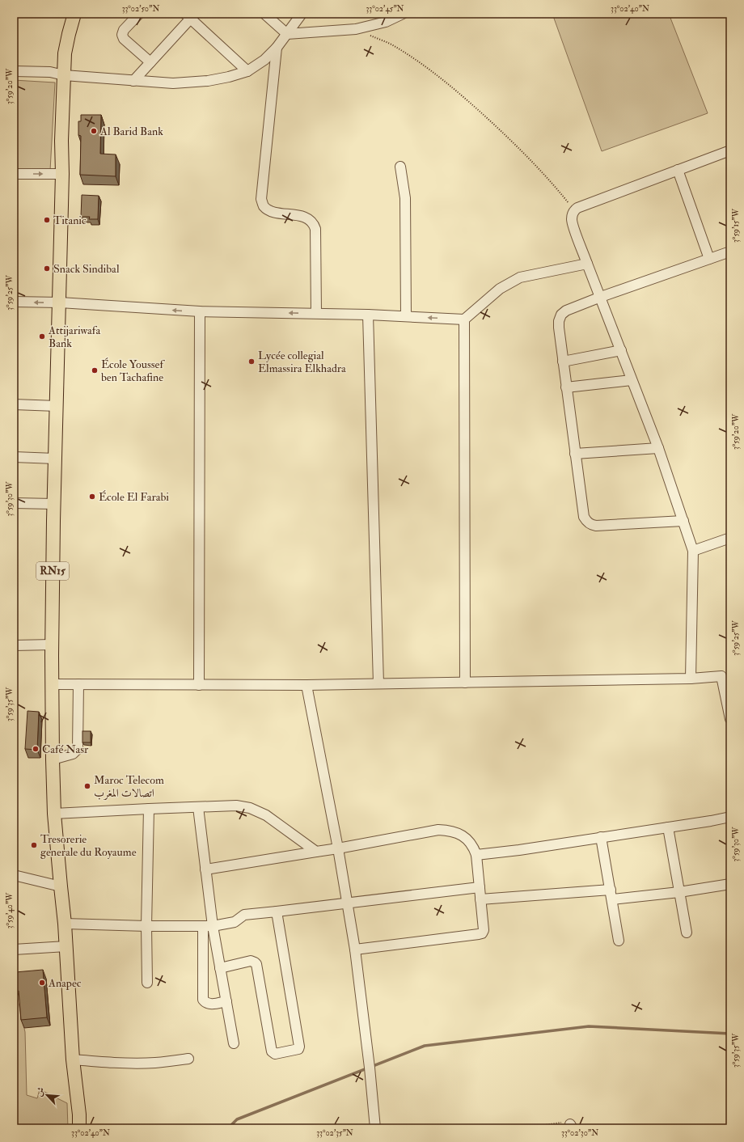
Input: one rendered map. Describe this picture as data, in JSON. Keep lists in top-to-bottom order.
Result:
{
  "streets": {
    "main road": ["RN15"]
  },
  "places": [
    "Al Barid Bank",
    "Titanic",
    "Snack Sindibal",
    "Attijariwafa Bank",
    "Lycée collegial Elmassira Elkhadra",
    "École Youssef ben Tachafine",
    "École El Farabi",
    "Café Nasr",
    "Maroc Telecom اتصالات المغرب",
    "Tresorerie generale du Royaume",
    "Anapec"
  ],
  "north": "top left",
  "coordinates": [
    "33°02'50\"N",
    "33°02'45\"N",
    "33°02'40\"N",
    "3°59'20\"W",
    "3°59'15\"W",
    "3°59'25\"W",
    "3°59'30\"W",
    "3°59'35\"W",
    "3°59'40\"W",
    "33°02'35\"N",
    "33°02'30\"N"
  ]
}
